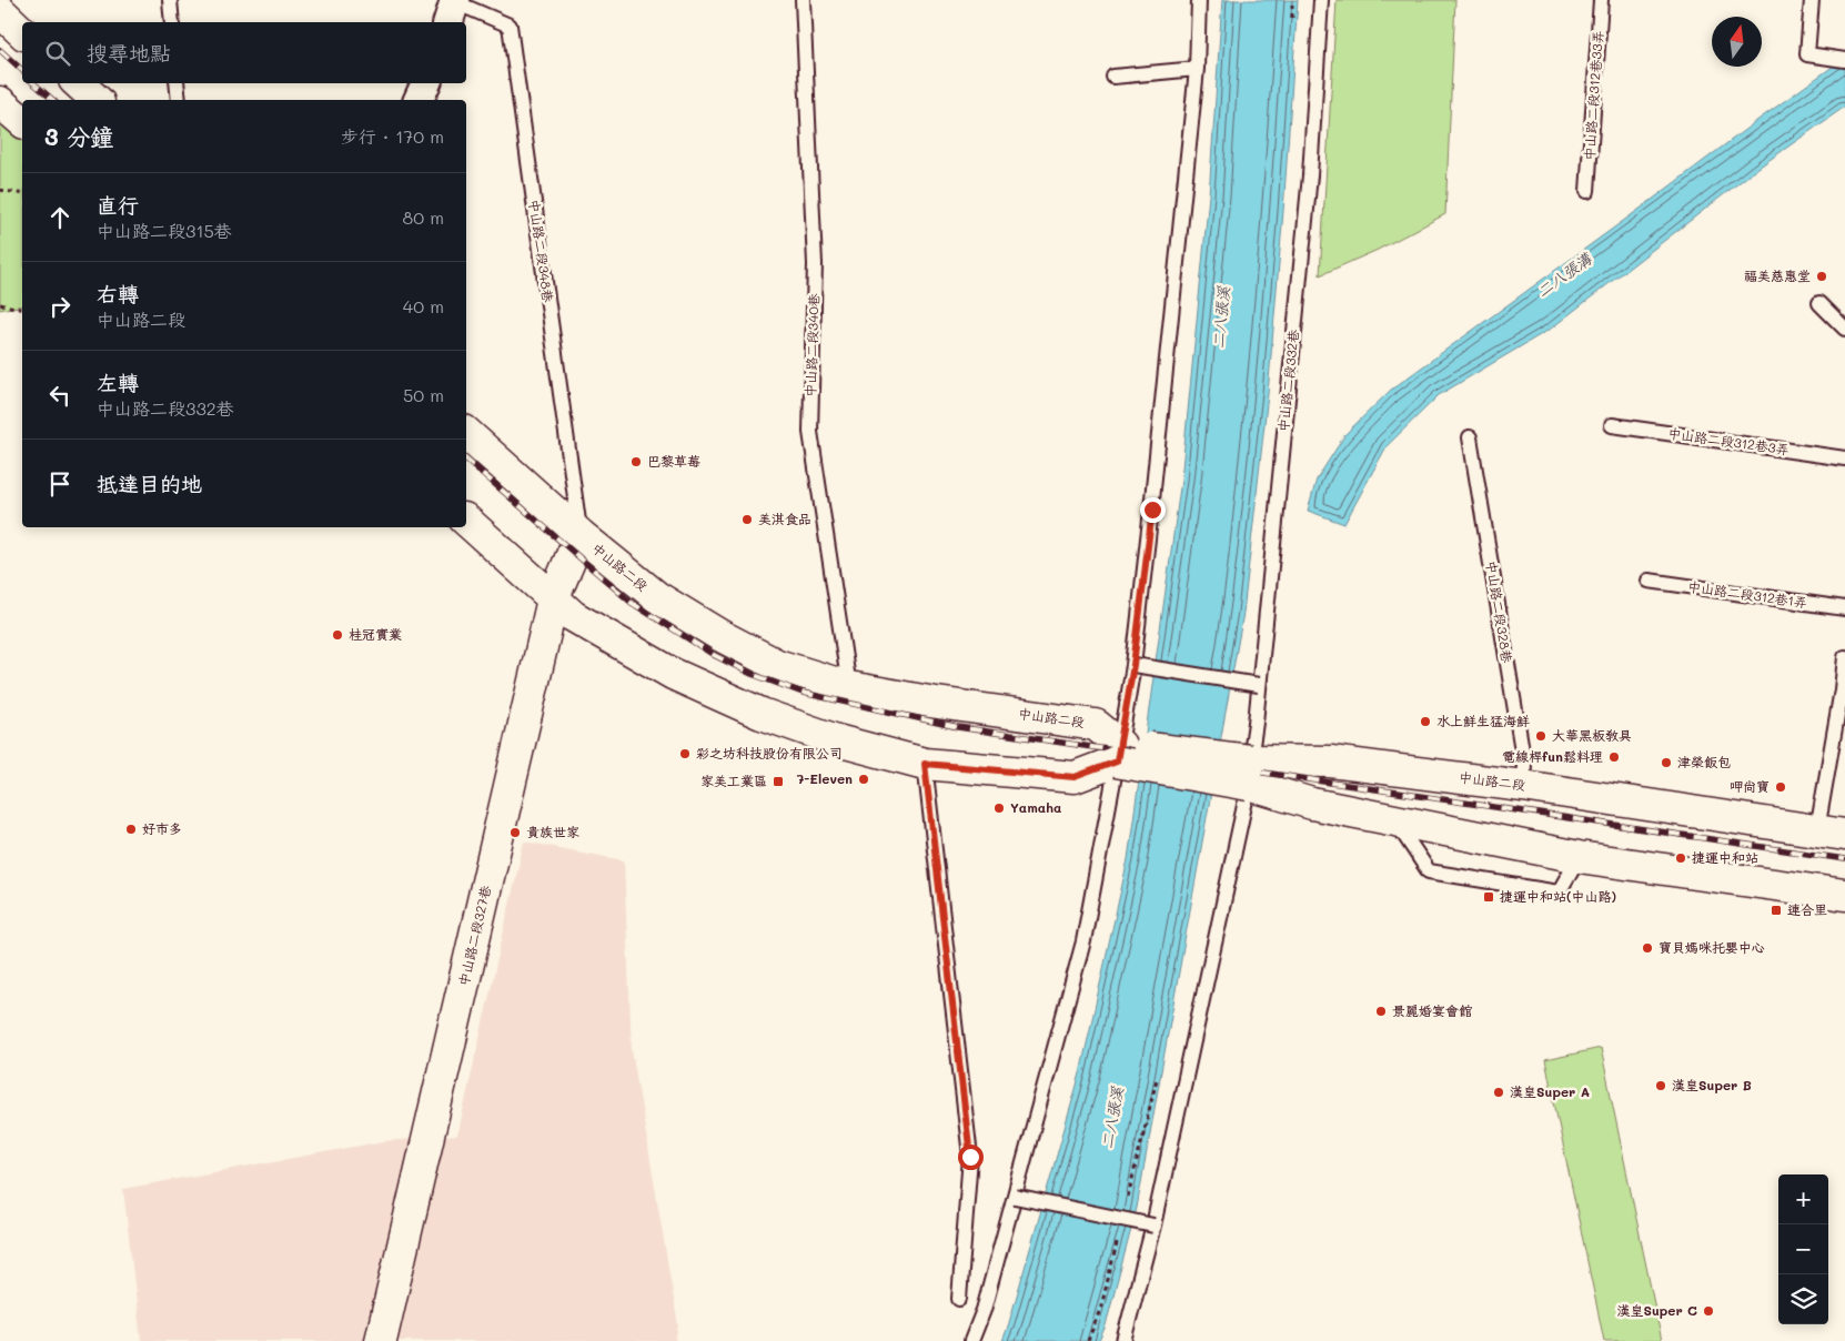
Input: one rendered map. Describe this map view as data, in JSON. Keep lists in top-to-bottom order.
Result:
{
  "streets": {
    "main road": ["中山路二段", "中山路二段327巷"],
    "lane": [
      "中山路二段312巷33弄",
      "中山路二段348巷",
      "中山路二段340巷",
      "中山路二段332巷",
      "中山路二段312巷3弄",
      "中山路二段312巷1弄",
      "中山路二段328巷"
    ]
  },
  "crossings": [
    ["中山路二段348巷", "中山路二段"],
    ["中山路二段348巷", "中山路二段327巷"],
    ["中山路二段340巷", "中山路二段"],
    ["中山路二段332巷", "中山路二段"],
    ["中山路二段", "中山路二段328巷"],
    ["中山路二段", "中山路二段327巷"]
  ],
  "water": ["二八張溝", "二八張溪"],
  "places": {
    "other": [
      "福美慈惠堂",
      "巴黎草莓",
      "美淇食品",
      "桂冠實業",
      "水上鮮生猛海鮮",
      "大華黑板教具",
      "彩之坊科技股份有限公司",
      "電線桿fun鬆料理",
      "津榮飯包",
      "7-Eleven",
      "呷尚寶",
      "Yamaha",
      "好市多",
      "貴族世家",
      "捷運中和站",
      "寶貝媽咪托嬰中心",
      "景麗婚宴會館",
      "漢皇Super B",
      "漢皇Super A",
      "漢皇Super C"
    ],
    "transit": ["家美工業區", "捷運中和站(中山路)", "連合里"]
  },
  "north": "top",
  "page": {
    "search": "搜尋地點",
    "heading": ["3 分鐘", "步行 · 170 m"],
    "list": [
      ["直行", "中山路二段315巷", "80 m"],
      ["右轉", "中山路二段", "40 m"],
      ["左轉", "中山路二段332巷", "50 m"],
      "抵達目的地"
    ],
    "map_buttons": ["+", "−"]
  }
}
